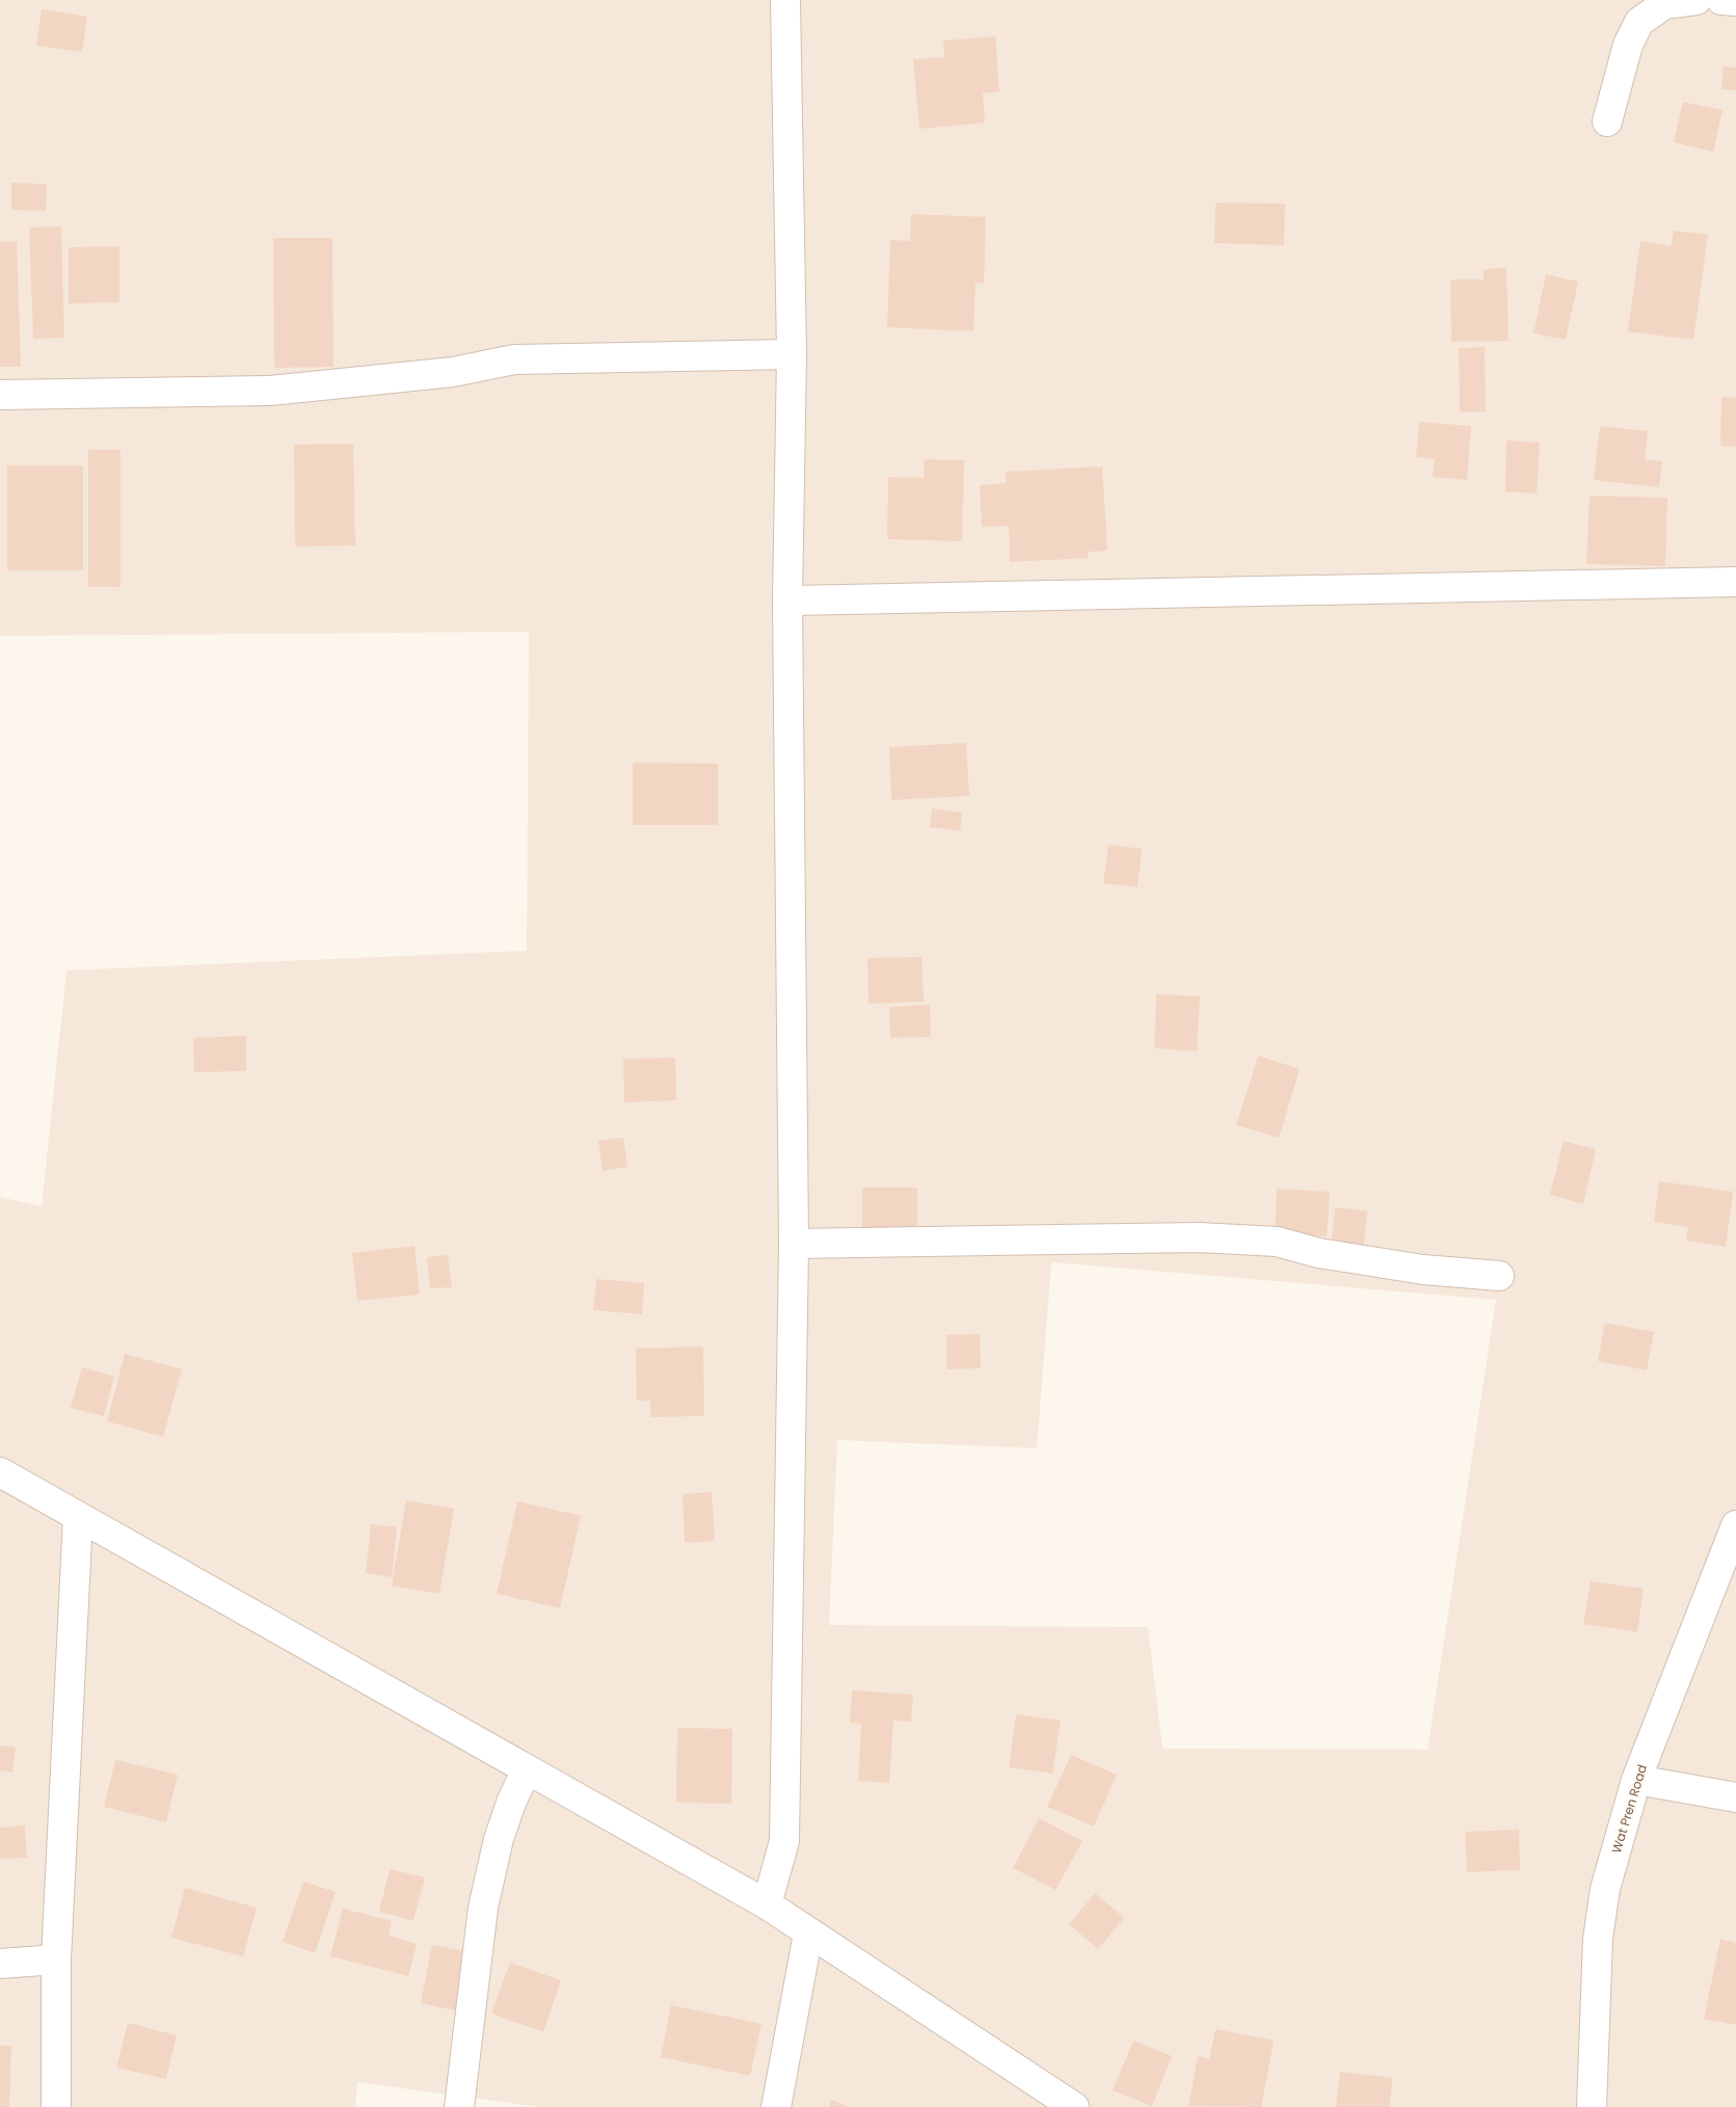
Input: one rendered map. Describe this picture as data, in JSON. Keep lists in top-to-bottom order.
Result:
{
  "streets": {
    "street": ["Wat Pren Road"]
  }
}
